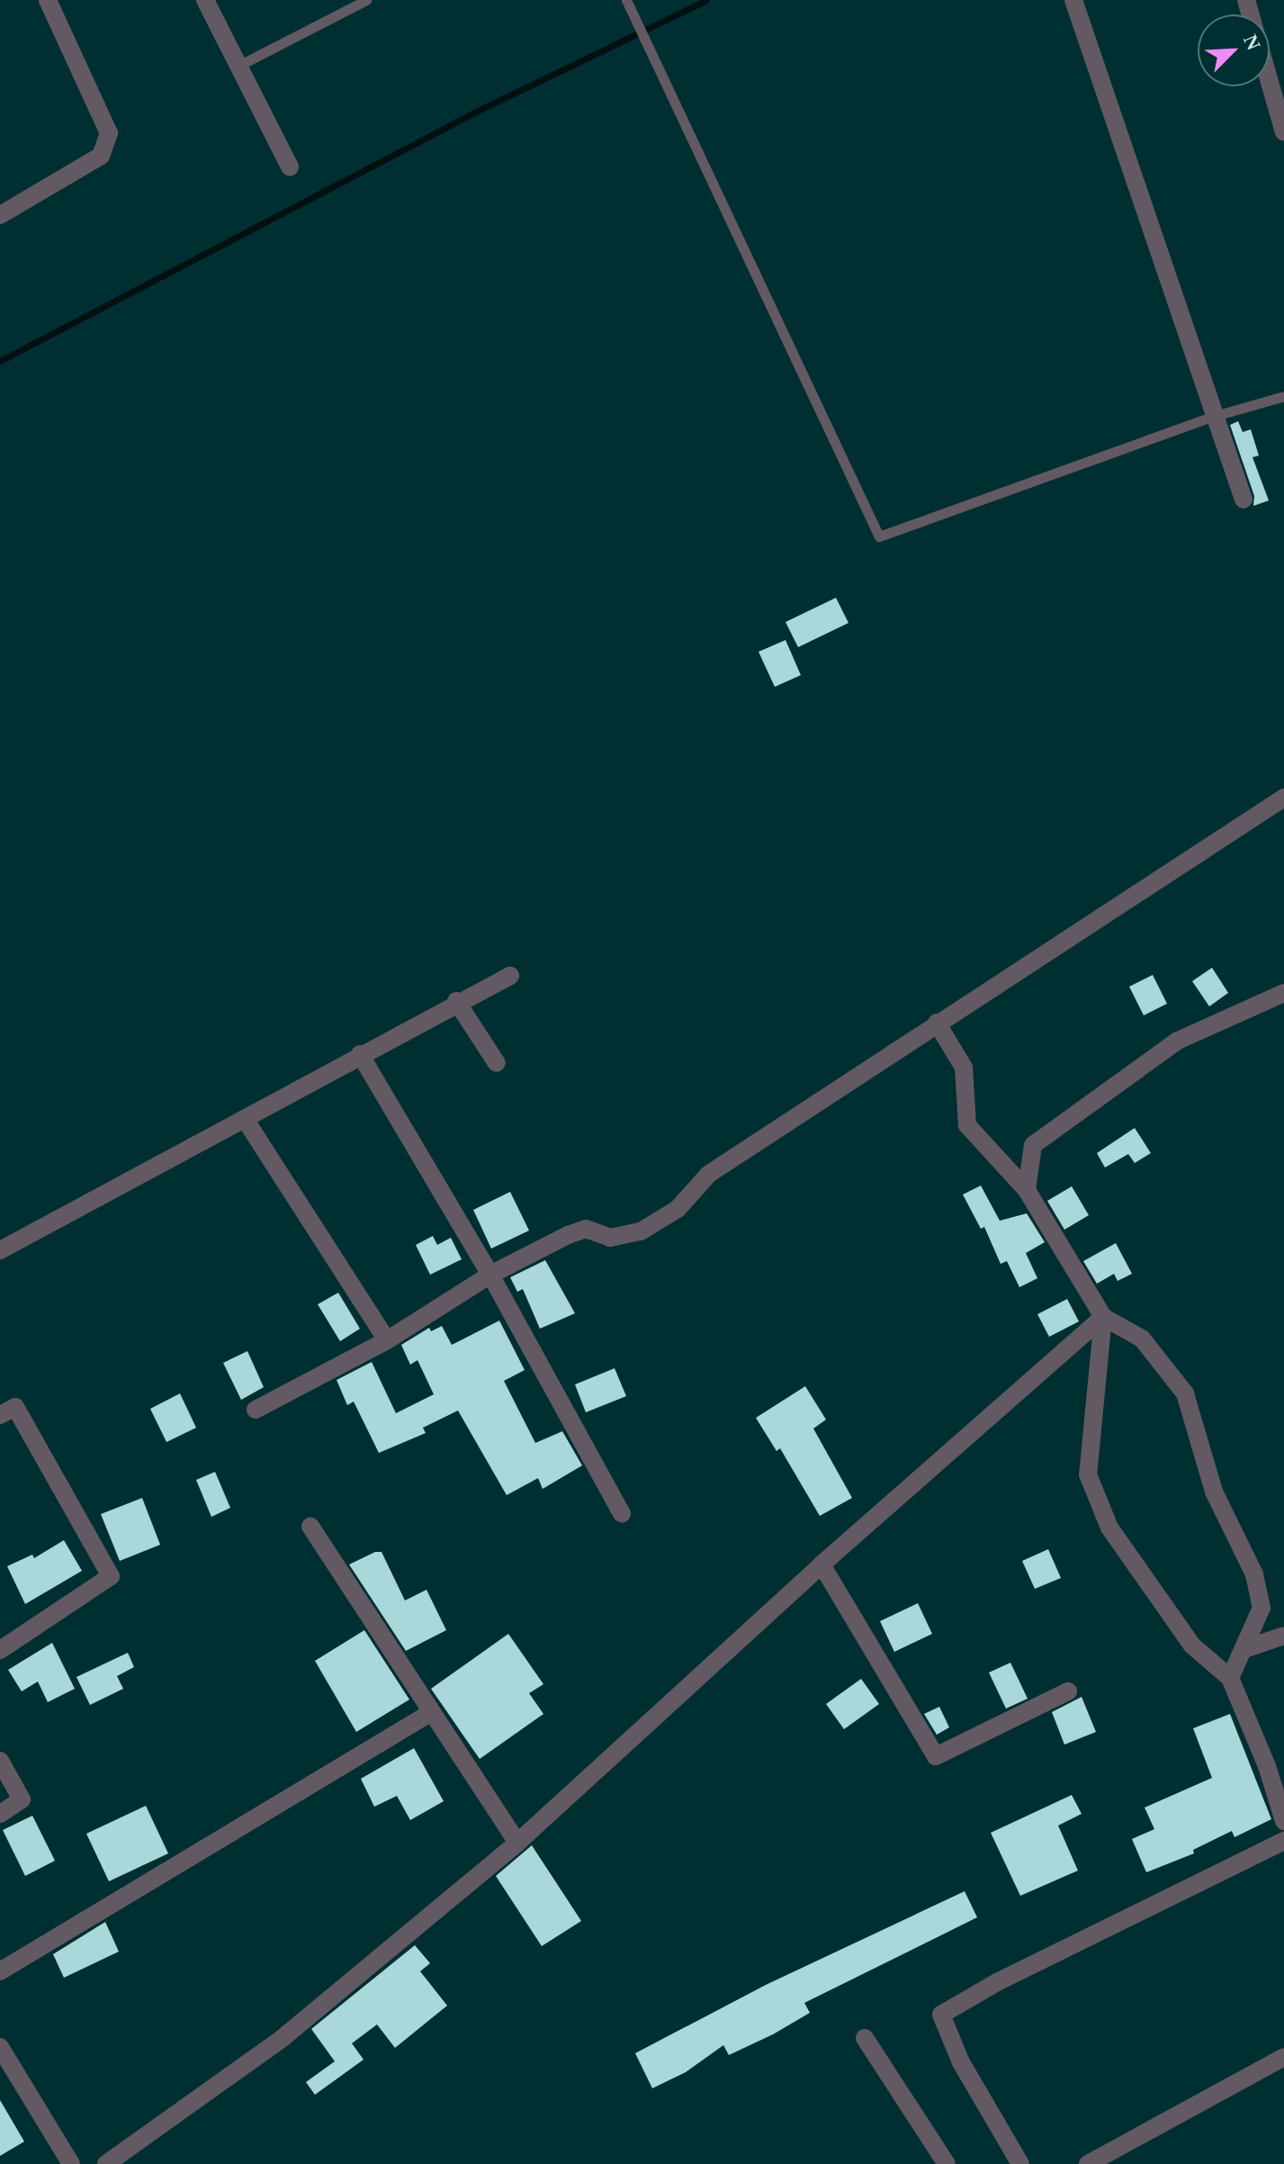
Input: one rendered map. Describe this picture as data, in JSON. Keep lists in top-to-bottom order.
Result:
{
  "north": "top right"
}
